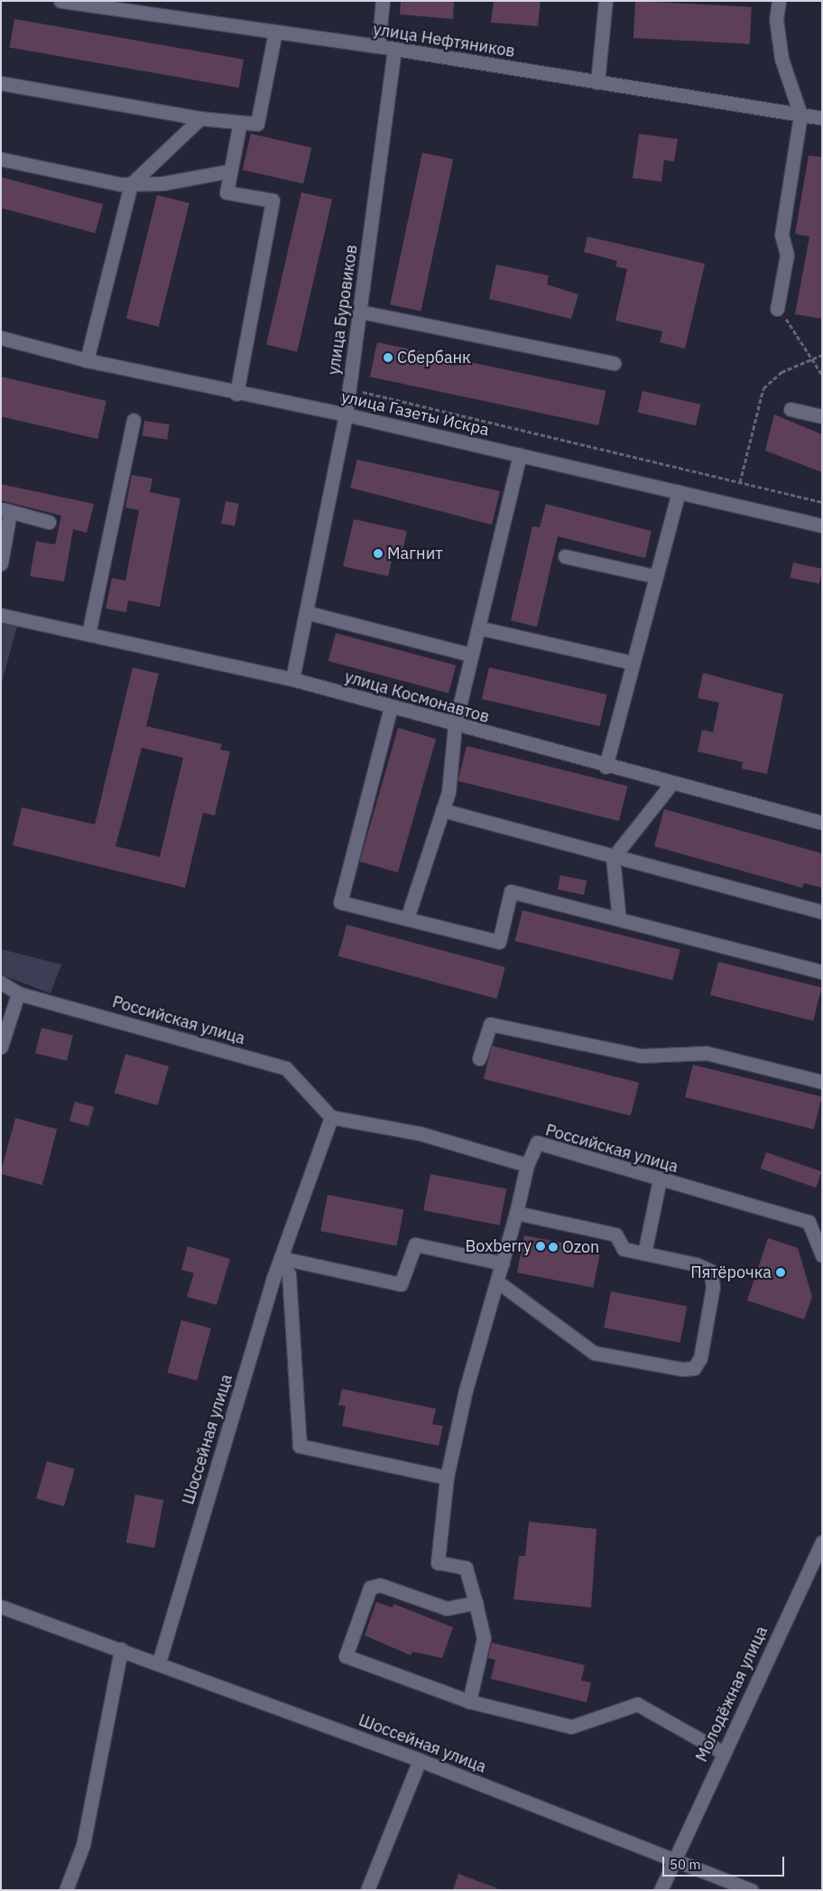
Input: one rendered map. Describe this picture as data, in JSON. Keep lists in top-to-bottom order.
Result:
{
  "streets": {
    "street": [
      "улица Нефтяников",
      "улица Буровиков",
      "улица Газеты Искра",
      "улица Космонавтов",
      "Российская улица",
      "Шоссейная улица",
      "Молодёжная улица"
    ]
  },
  "crossings": [
    ["улица Нефтяников", "улица Буровиков"],
    ["улица Буровиков", "улица Газеты Искра"],
    ["улица Буровиков", "улица Космонавтов"],
    ["Российская улица", "Шоссейная улица"],
    ["Шоссейная улица", "Молодёжная улица"]
  ],
  "places": [
    "Сбербанк",
    "Магнит",
    "Boxberry",
    "Ozon",
    "Пятёрочка"
  ],
  "scale_bar": "50 m"
}
